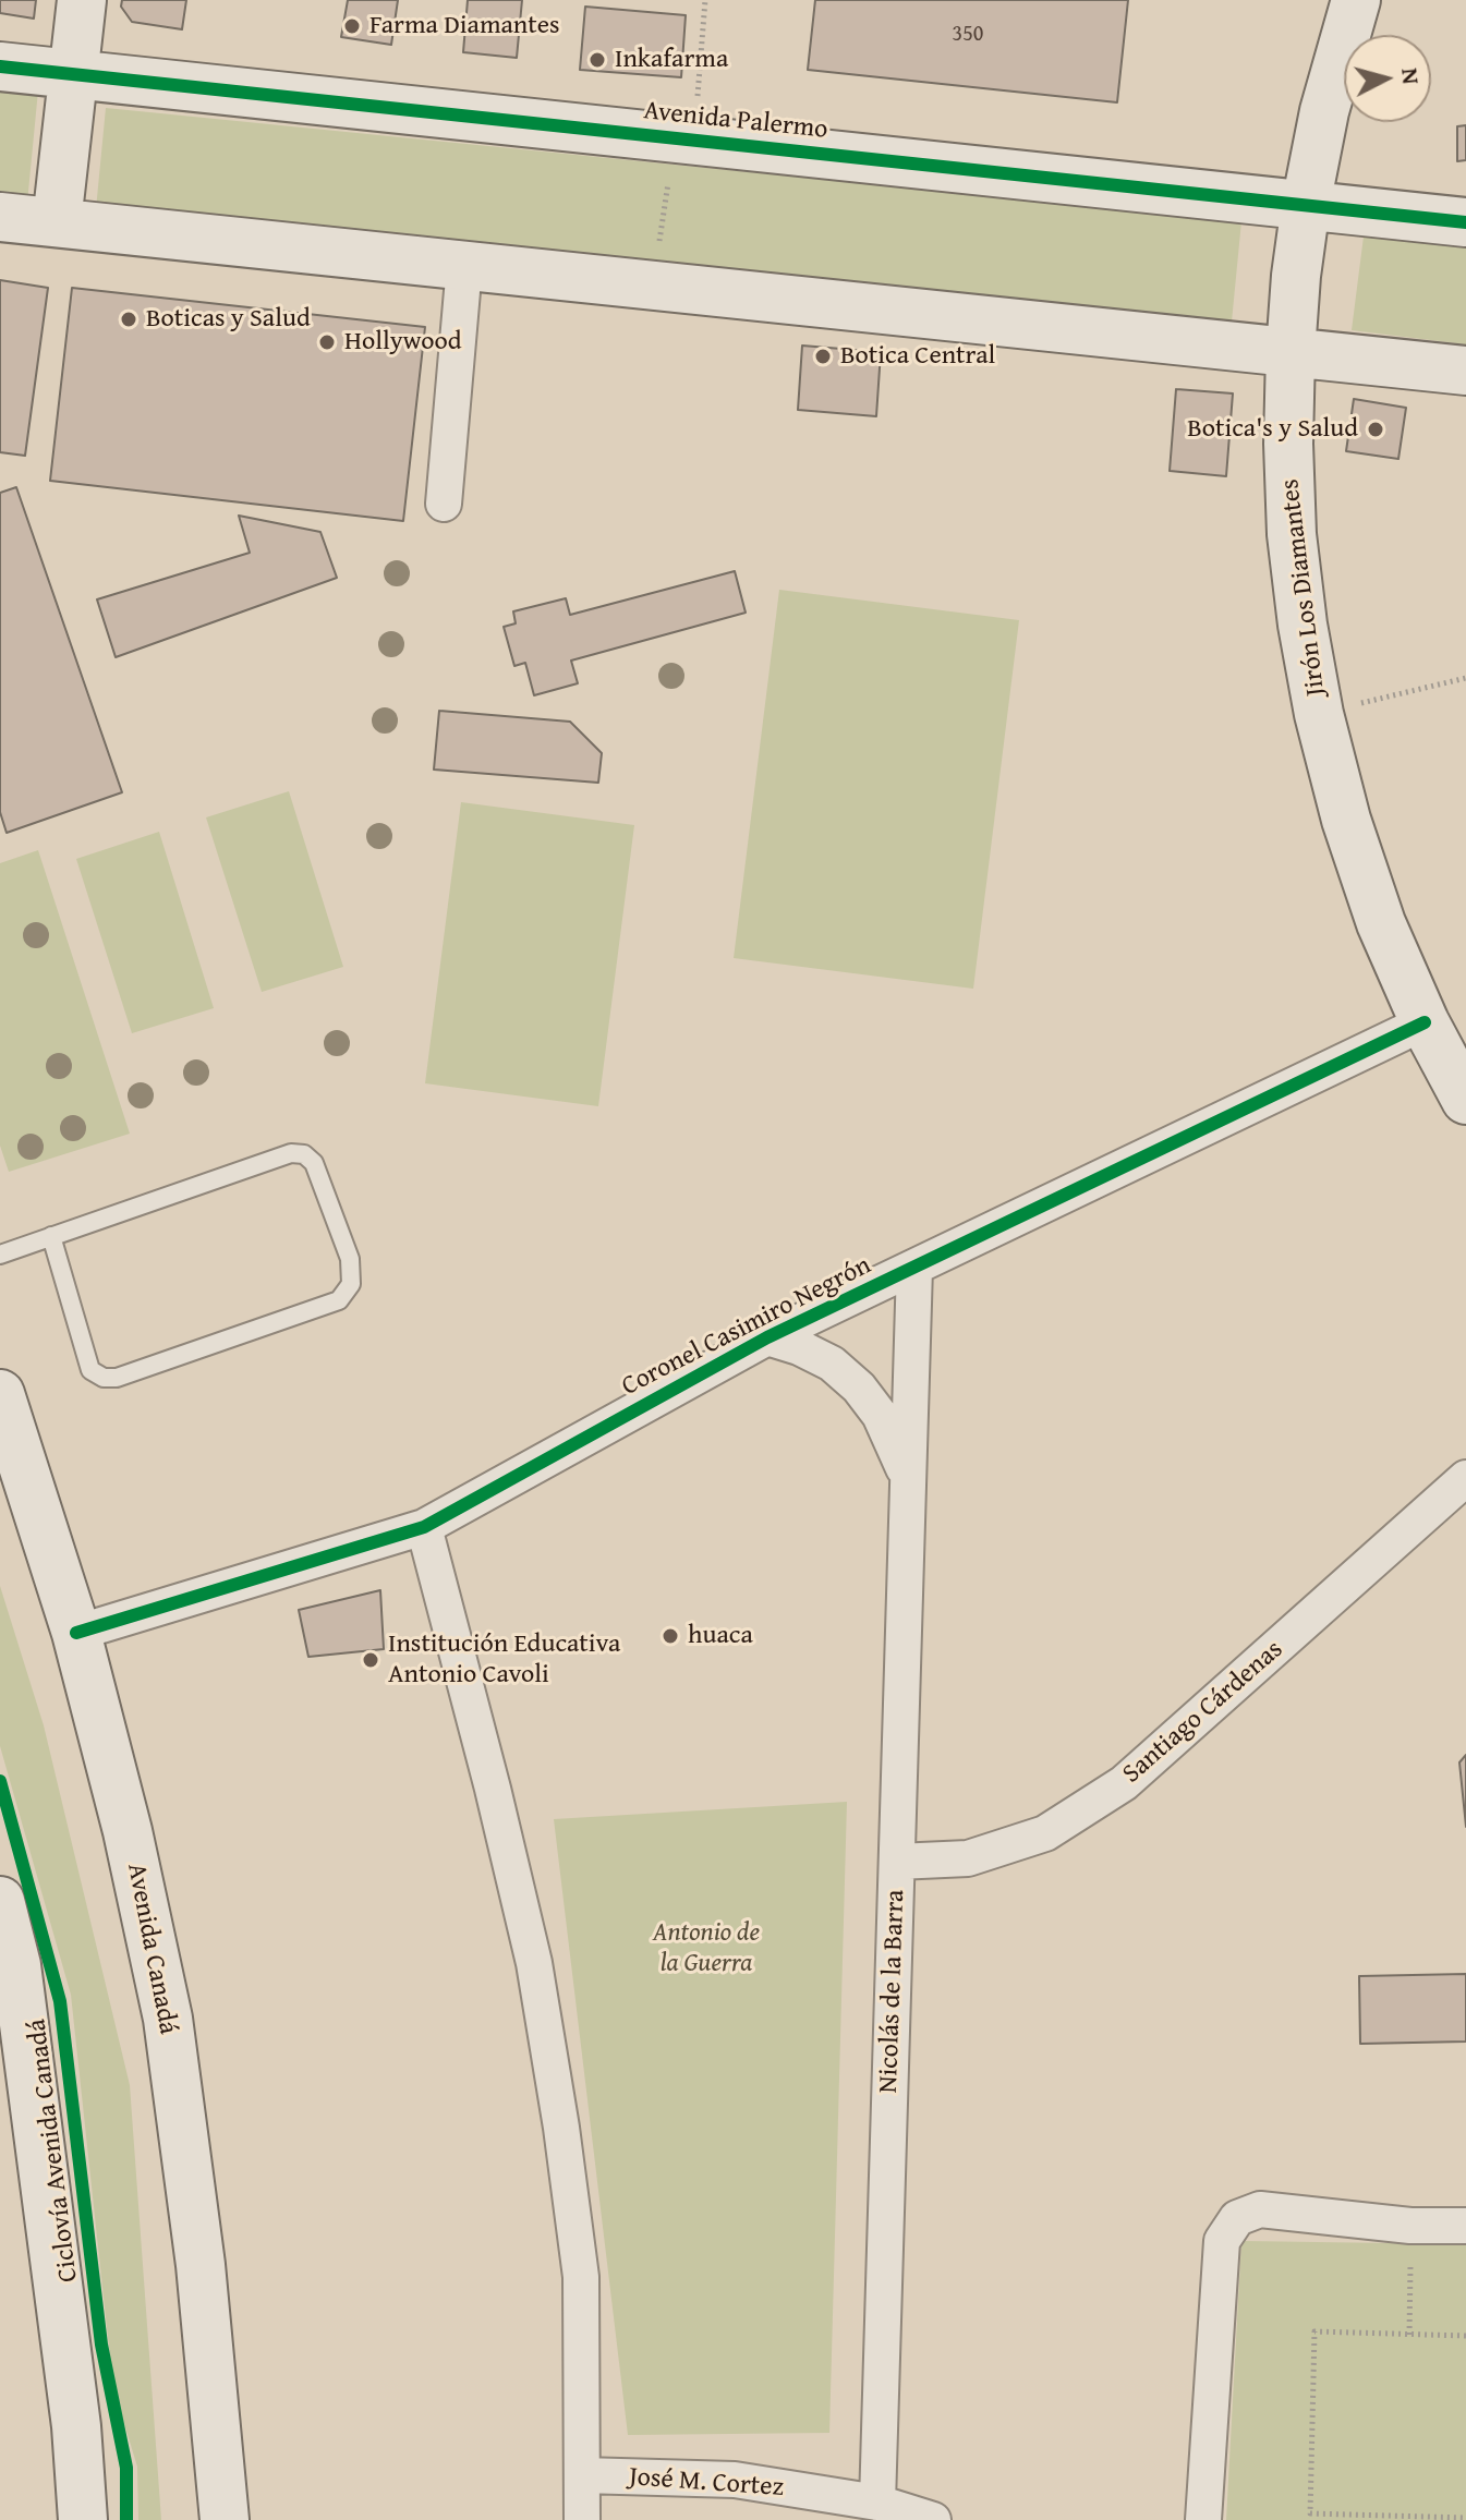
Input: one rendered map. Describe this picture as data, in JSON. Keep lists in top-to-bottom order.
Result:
{
  "streets": {
    "street": [
      "Avenida Palermo",
      "Jirón Los Diamantes",
      "Coronel Casimiro Negrón",
      "Santiago Cárdenas",
      "Avenida Canadá",
      "Nicolás de la Barra",
      "José M. Cortez"
    ],
    "cycle path": ["Ciclovía Avenida Canadá"]
  },
  "crossings": [
    ["Avenida Palermo", "Jirón Los Diamantes"],
    ["Jirón Los Diamantes", "Coronel Casimiro Negrón"],
    ["Coronel Casimiro Negrón", "Avenida Canadá"],
    ["Coronel Casimiro Negrón", "Nicolás de la Barra"],
    ["Santiago Cárdenas", "Nicolás de la Barra"],
    ["Nicolás de la Barra", "José M. Cortez"]
  ],
  "parks": ["Antonio de la Guerra"],
  "places": [
    "Farma Diamantes",
    "Inkafarma",
    "Boticas y Salud",
    "Hollywood",
    "Botica Central",
    "Botica's y Salud",
    "huaca",
    "Institución Educativa Antonio Cavoli"
  ],
  "house_numbers": ["350"],
  "north": "right"
}
